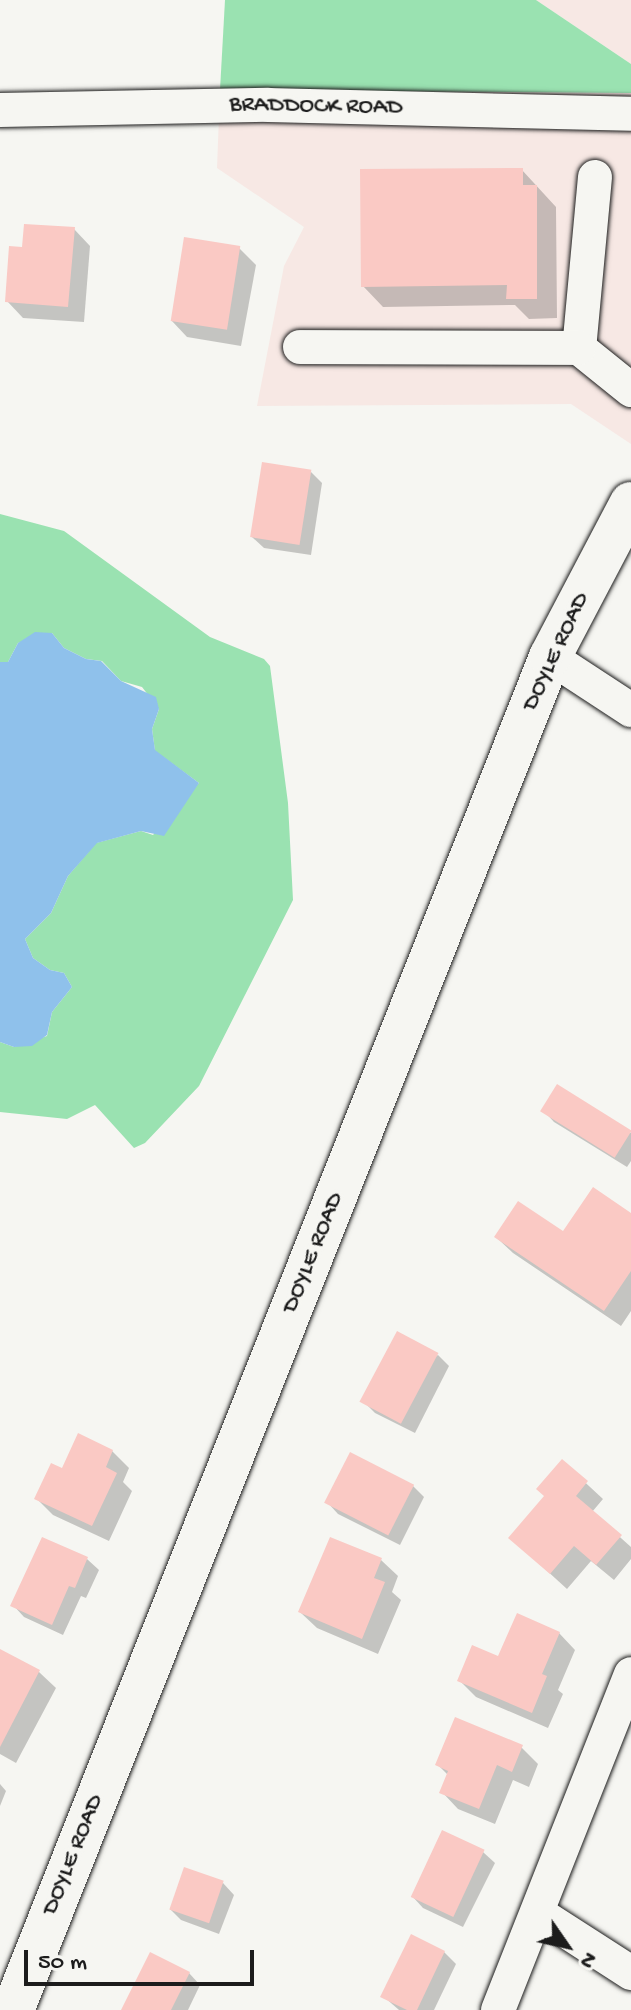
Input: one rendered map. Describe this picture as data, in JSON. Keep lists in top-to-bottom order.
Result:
{
  "streets": {
    "main road": ["DOYLE ROAD"],
    "street": ["BRADDOCK ROAD"]
  },
  "scale_bar": "50 m",
  "north": "bottom right"
}
